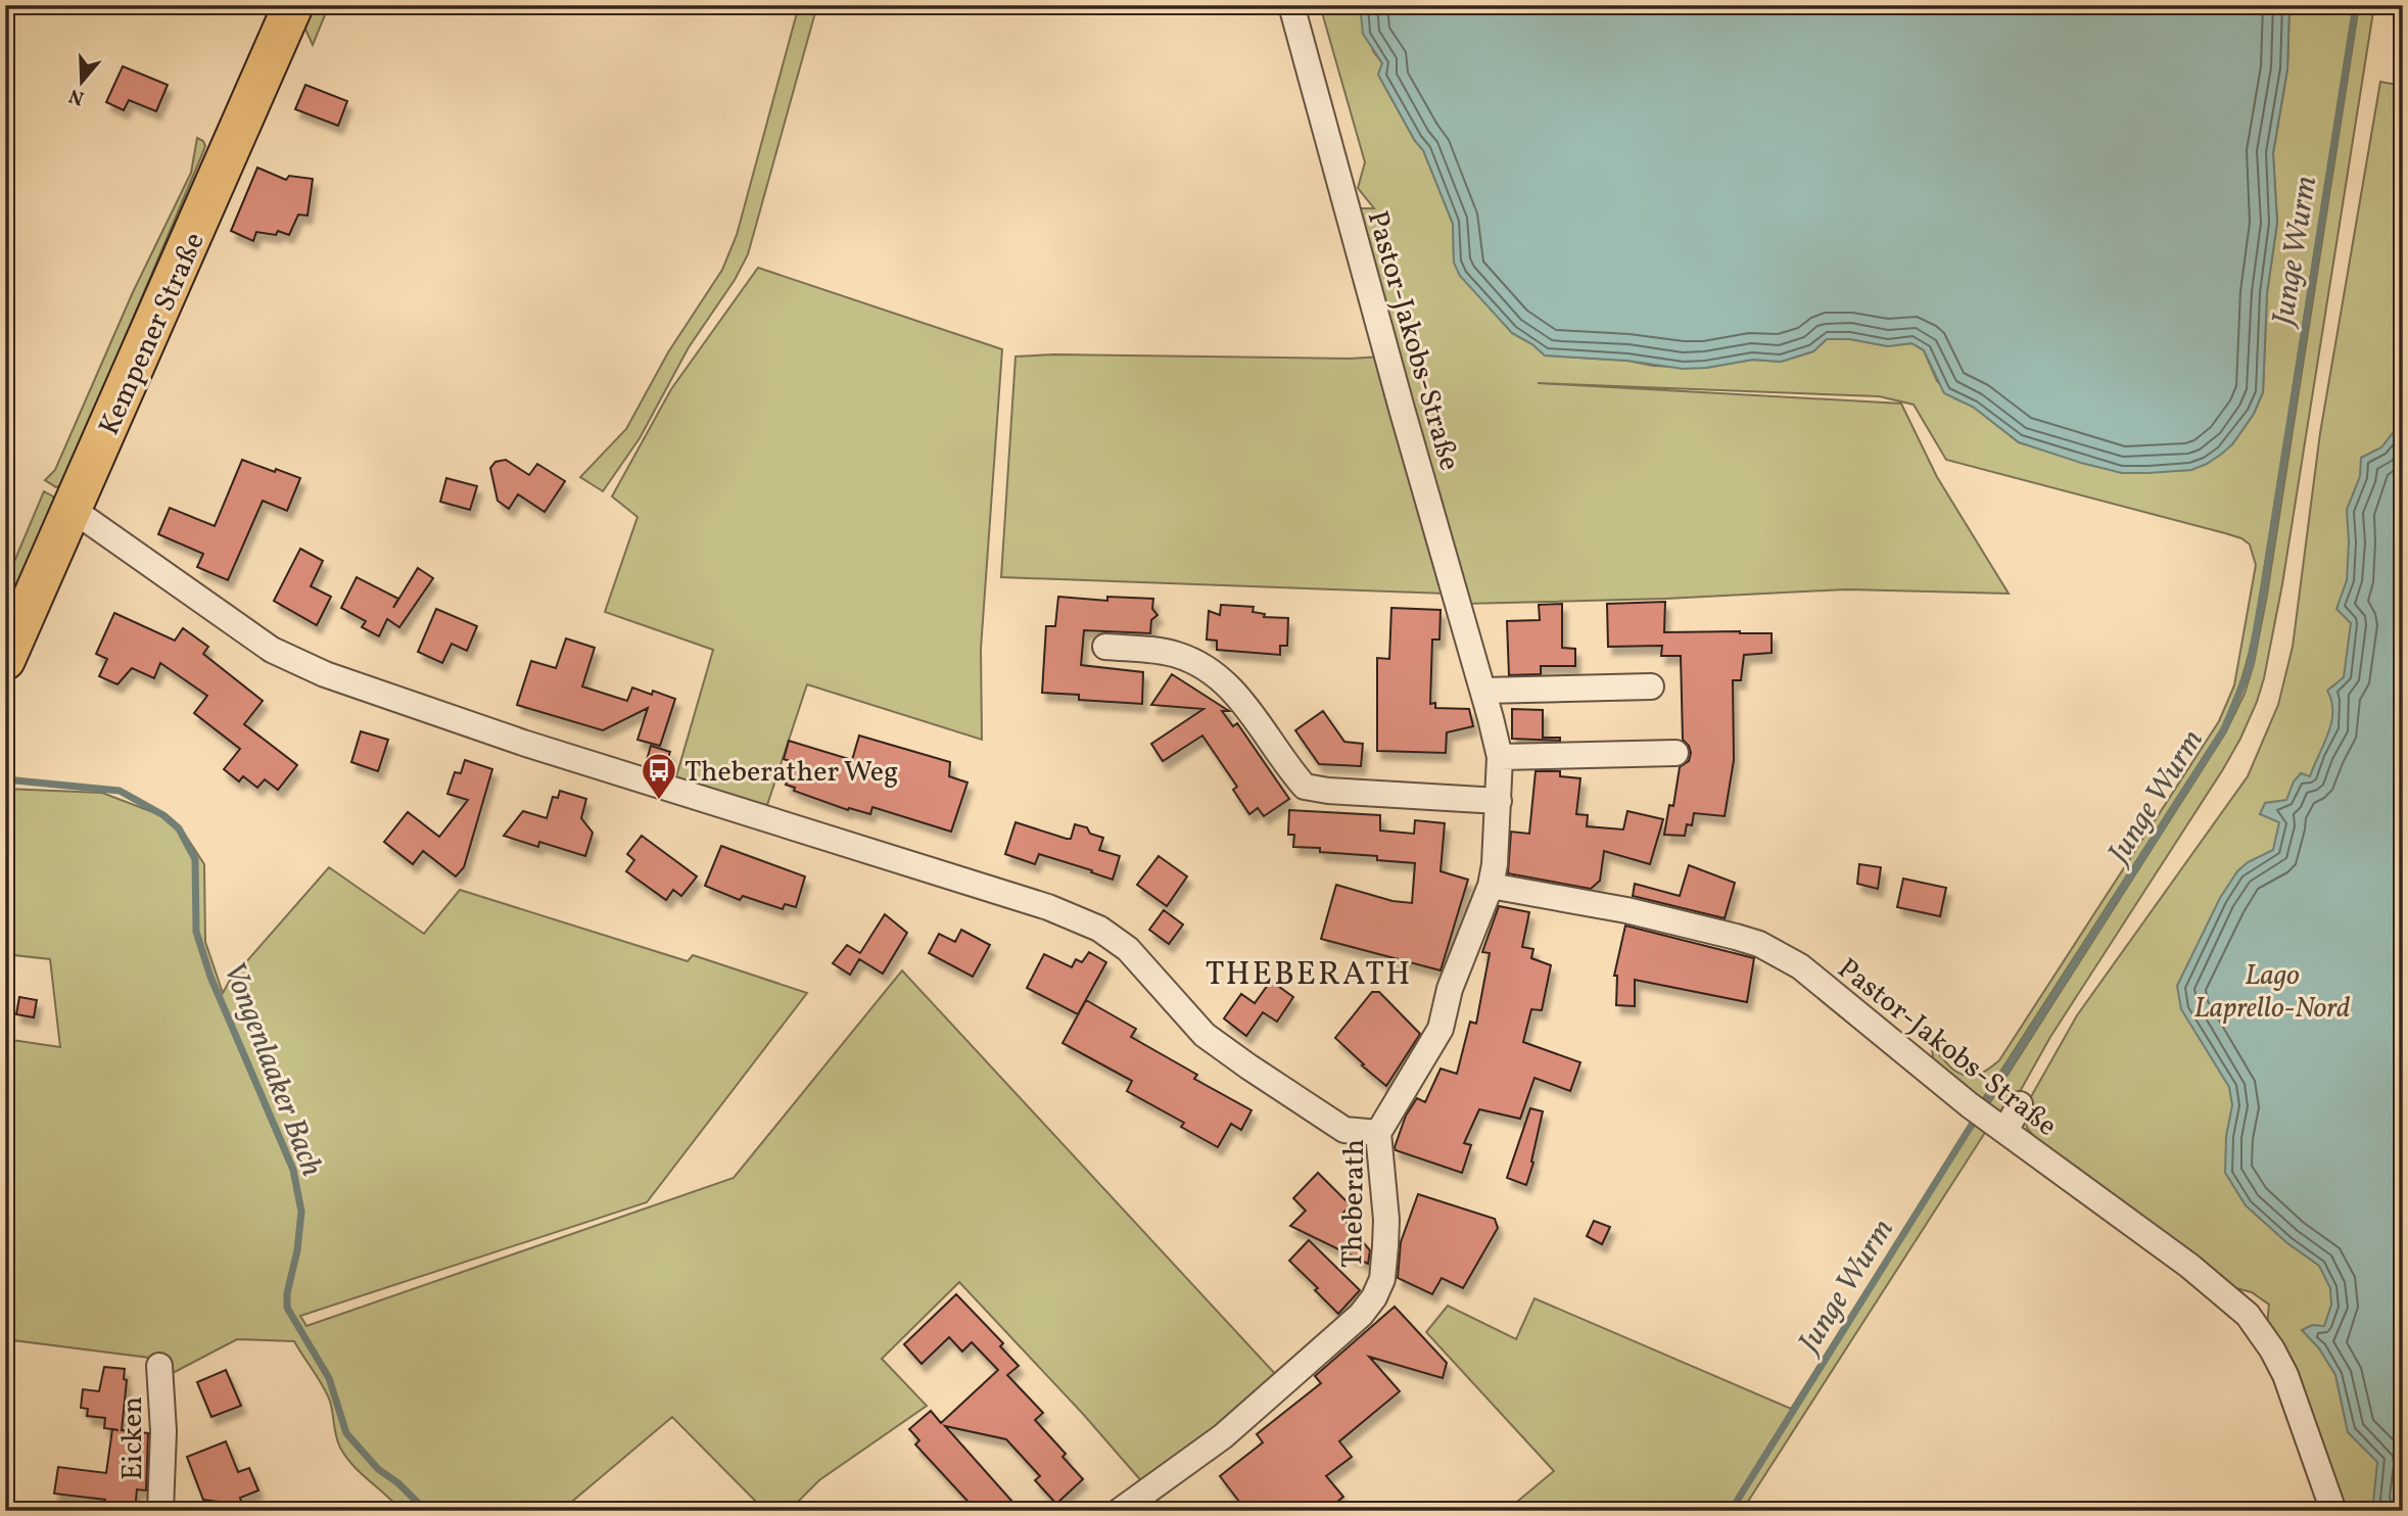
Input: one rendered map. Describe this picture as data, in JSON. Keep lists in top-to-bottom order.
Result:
{
  "streets": {
    "main road": ["Kempener Straße"],
    "street": ["Pastor-Jakobs-Straße", "Theberath", "Eicken"]
  },
  "crossings": [
    ["Pastor-Jakobs-Straße", "Theberath"]
  ],
  "districts": ["THEBERATH"],
  "water": ["Junge Wurm", "Vongenlaaker Bach"],
  "parks": ["Lago Laprello-Nord"],
  "places": {
    "bus stop": ["Theberather Weg"]
  },
  "north": "bottom"
}
